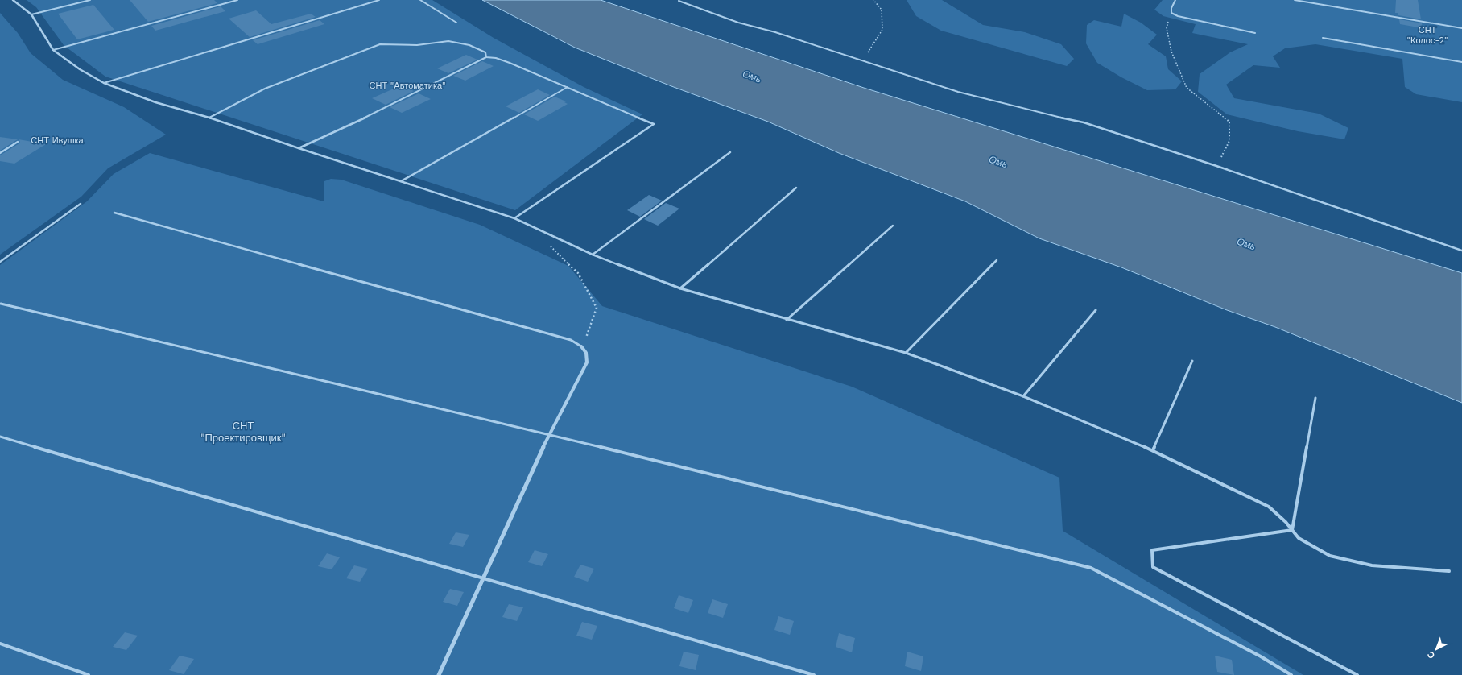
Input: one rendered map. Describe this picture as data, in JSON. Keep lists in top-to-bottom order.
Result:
{
  "water": ["Омь"],
  "parks": [
    "СНТ \"Колос-2\"",
    "СНТ \"Автоматика\"",
    "СНТ Ивушка",
    "СНТ \"Проектировщик\""
  ],
  "north": "bottom left"
}
